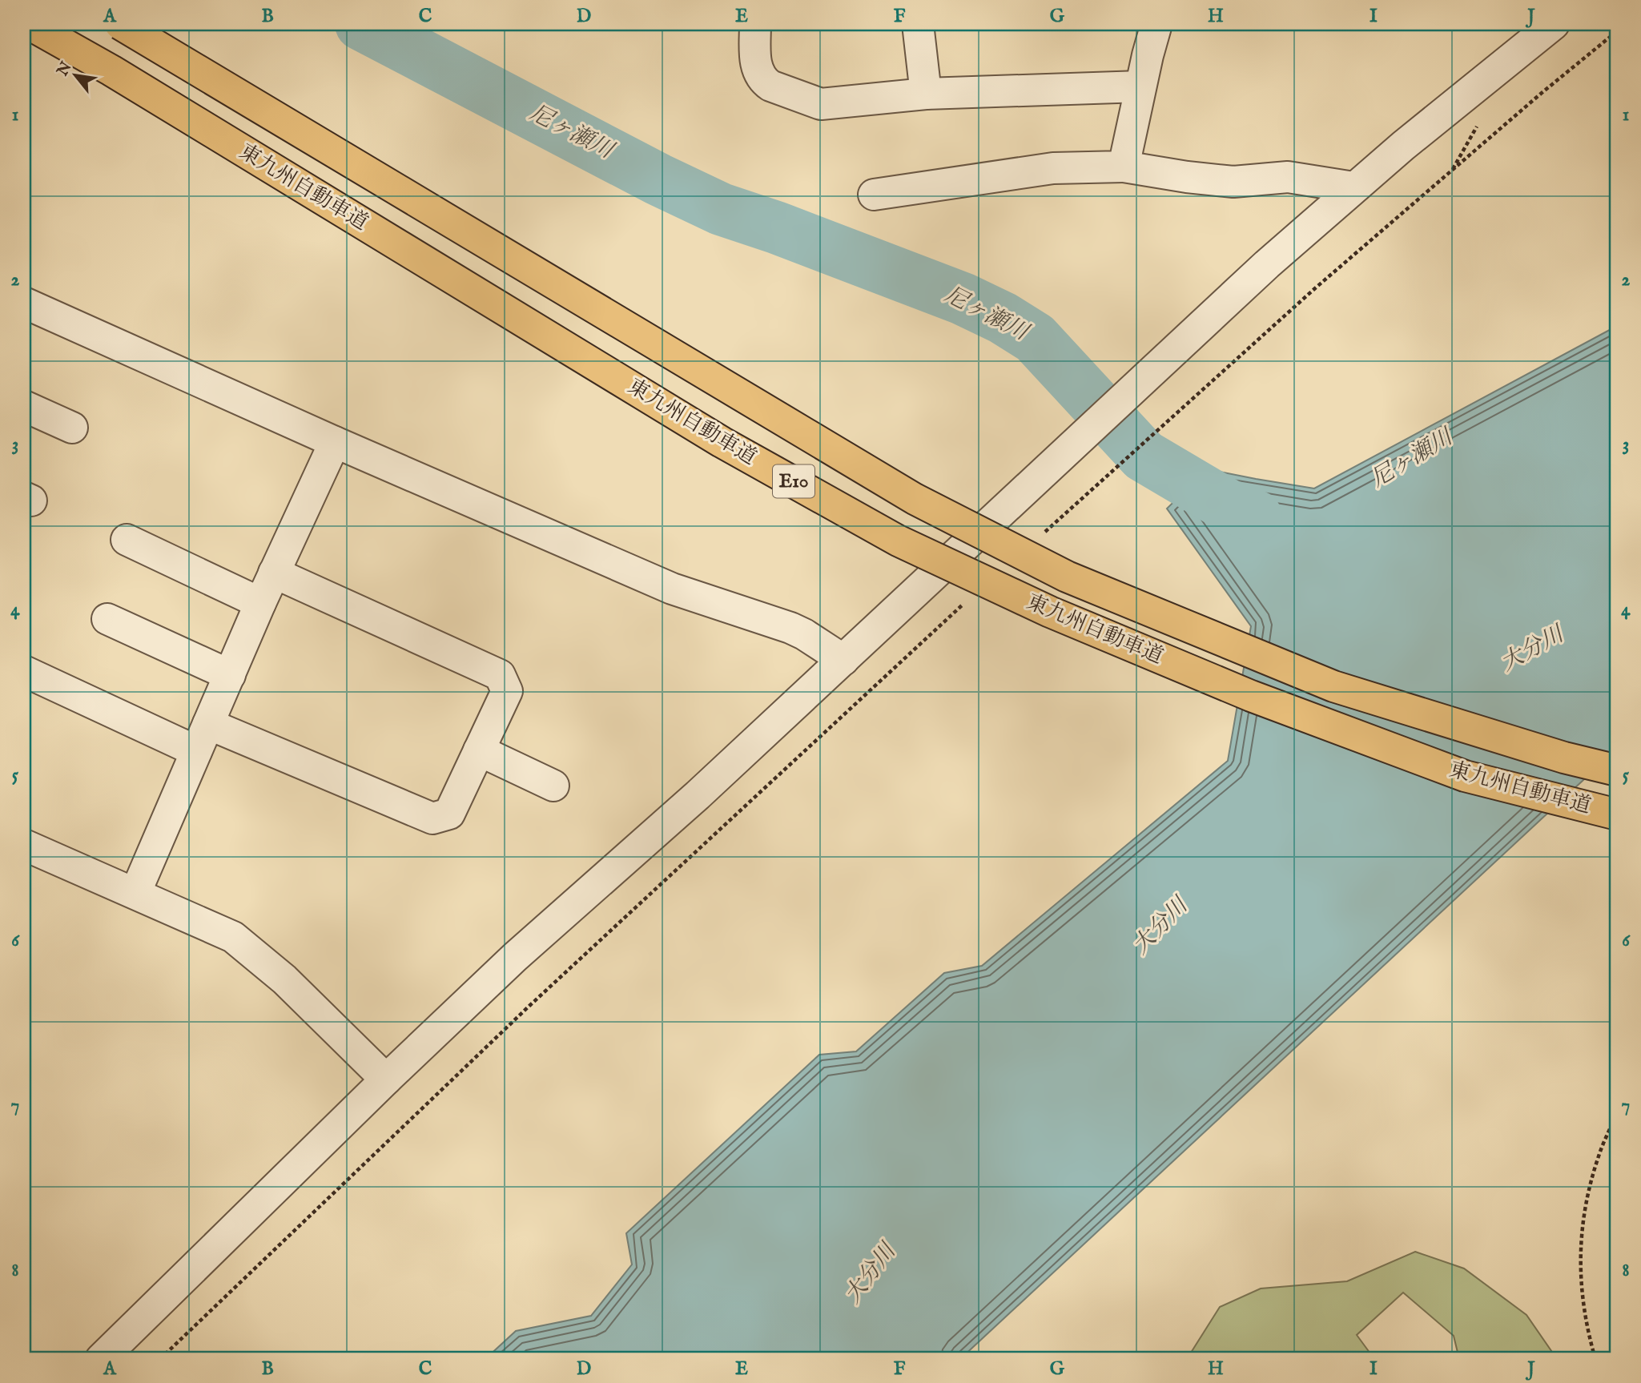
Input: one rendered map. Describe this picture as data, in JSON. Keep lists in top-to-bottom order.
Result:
{
  "streets": {
    "highway": ["東九州自動車道", "E10"]
  },
  "water": ["尼ヶ瀬川", "大分川"],
  "north": "top left",
  "grid": {
    "columns": [
      "A",
      "B",
      "C",
      "D",
      "E",
      "F",
      "G",
      "H",
      "I",
      "J"
    ],
    "rows": [
      "1",
      "2",
      "3",
      "4",
      "5",
      "6",
      "7",
      "8"
    ]
  }
}
